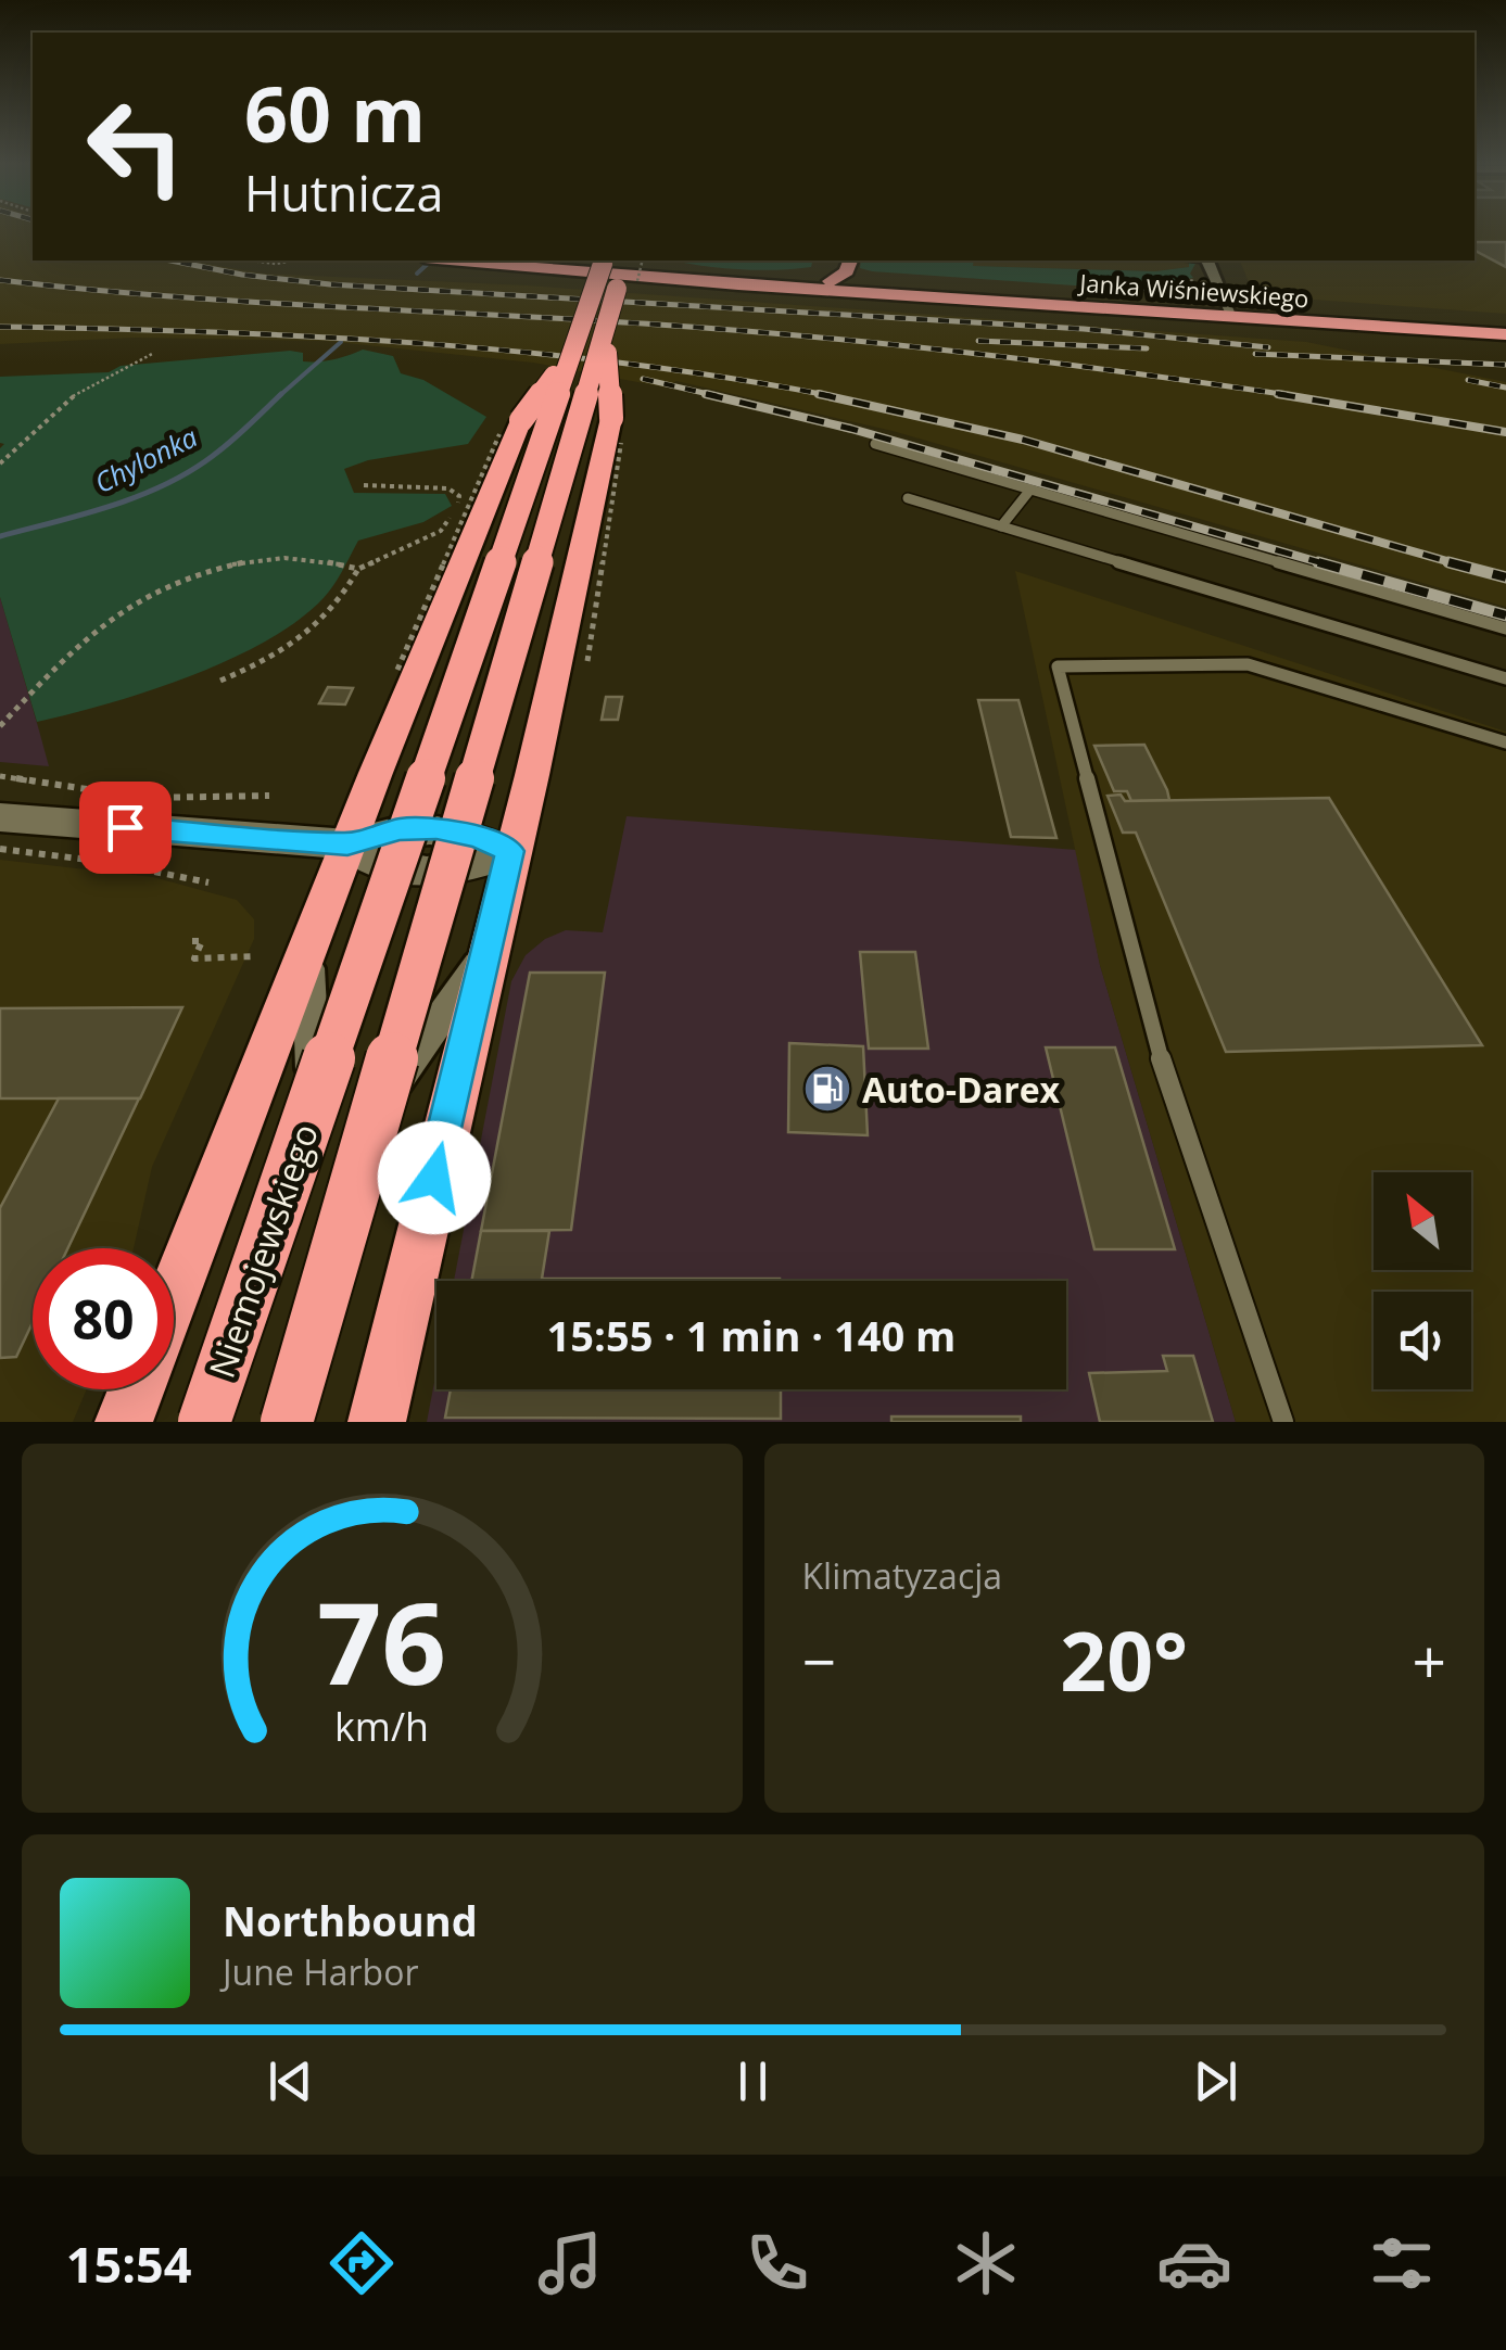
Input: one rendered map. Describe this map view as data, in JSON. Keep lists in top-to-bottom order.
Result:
{
  "streets": {
    "highway": ["Janka Wiśniewskiego"],
    "street": ["Niemojewskiego"]
  },
  "water": ["Chylonka"],
  "places": {
    "fuel station": ["Auto-Darex"]
  },
  "north": "top left",
  "page": {
    "turn": ["60 m", "Hutnicza"],
    "limit": "80",
    "trip": "15:55 · 1 min · 140 m",
    "tile": "Klimatyzacja",
    "heat": ["−", "20°", "+"],
    "song": ["Northbound", "June Harbor"],
    "tabs": "15:54",
    "gauge": ["76", "km/h"]
  }
}
